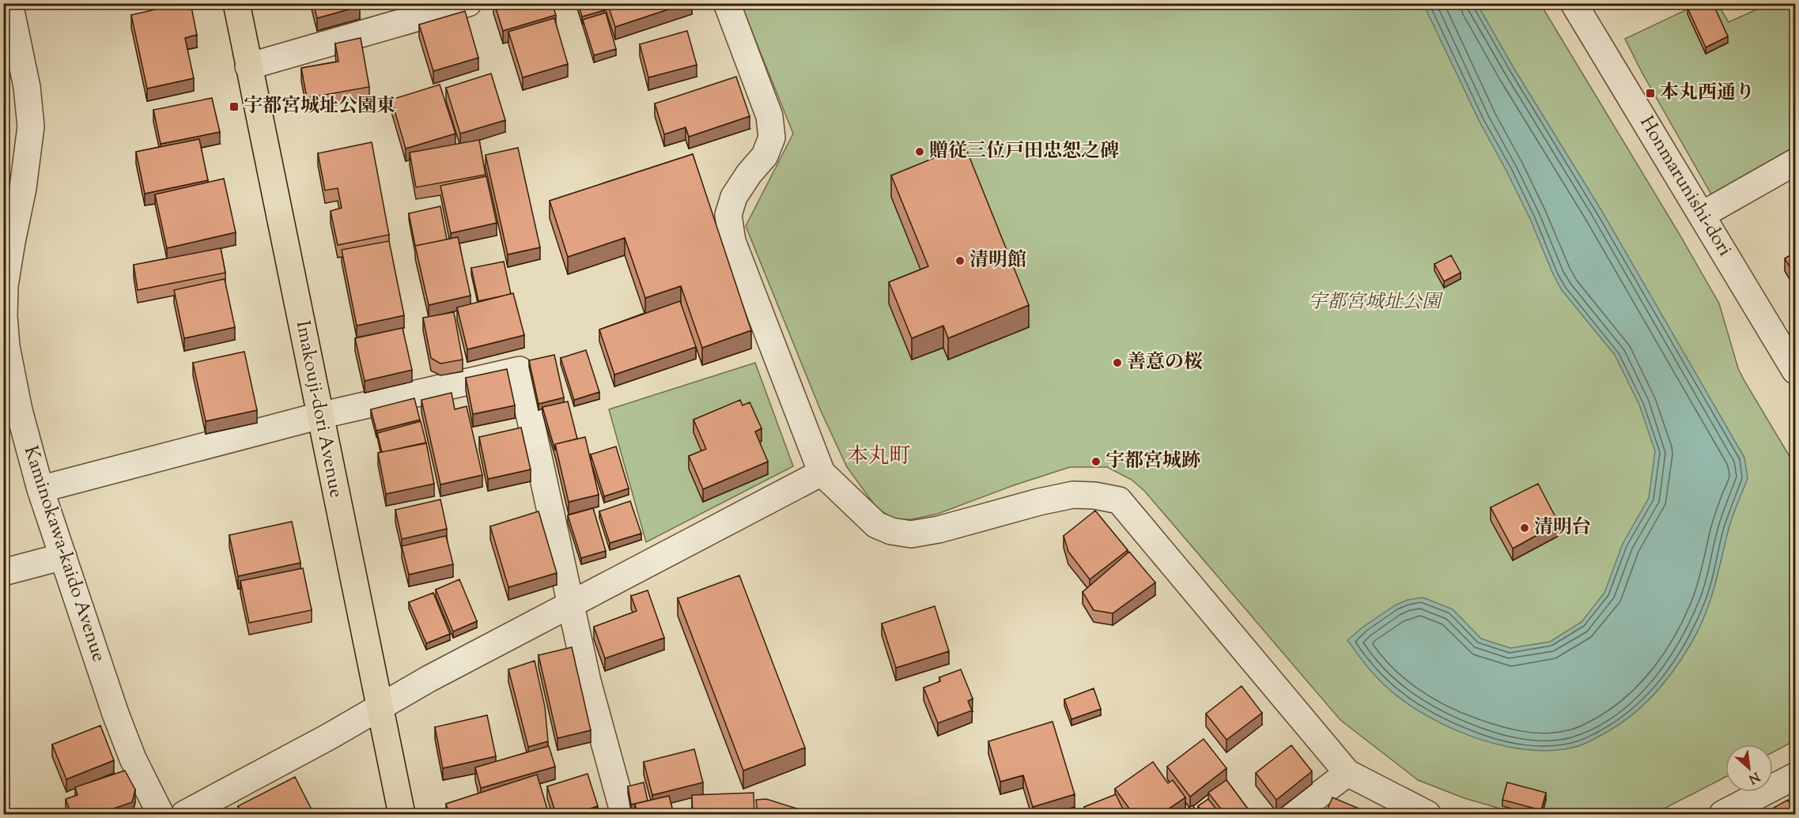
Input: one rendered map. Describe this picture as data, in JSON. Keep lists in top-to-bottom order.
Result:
{
  "streets": {
    "main road": ["Imakouji-dori Avenue"],
    "street": ["Honmarunishi-dori", "Kaminokawa-kaido Avenue"]
  },
  "districts": ["本丸町"],
  "parks": ["宇都宮城址公園"],
  "places": {
    "transit": ["本丸西通り", "宇都宮城址公園東"],
    "other": [
      "贈従三位戸田忠恕之碑",
      "清明館",
      "善意の桜",
      "宇都宮城跡",
      "清明台"
    ]
  },
  "north": "bottom right"
}
